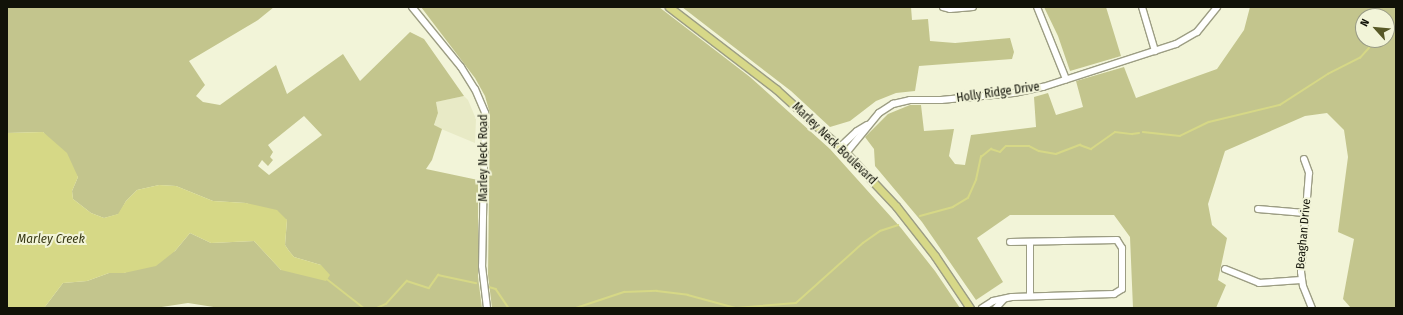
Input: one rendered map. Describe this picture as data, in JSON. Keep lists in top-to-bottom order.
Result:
{
  "streets": {
    "main road": ["Marley Neck Boulevard"],
    "street": ["Holly Ridge Drive", "Marley Neck Road", "Beaghan Drive"]
  },
  "crossings": [
    ["Holly Ridge Drive", "Marley Neck Boulevard"]
  ],
  "water": ["Marley Creek"],
  "north": "top left"
}
